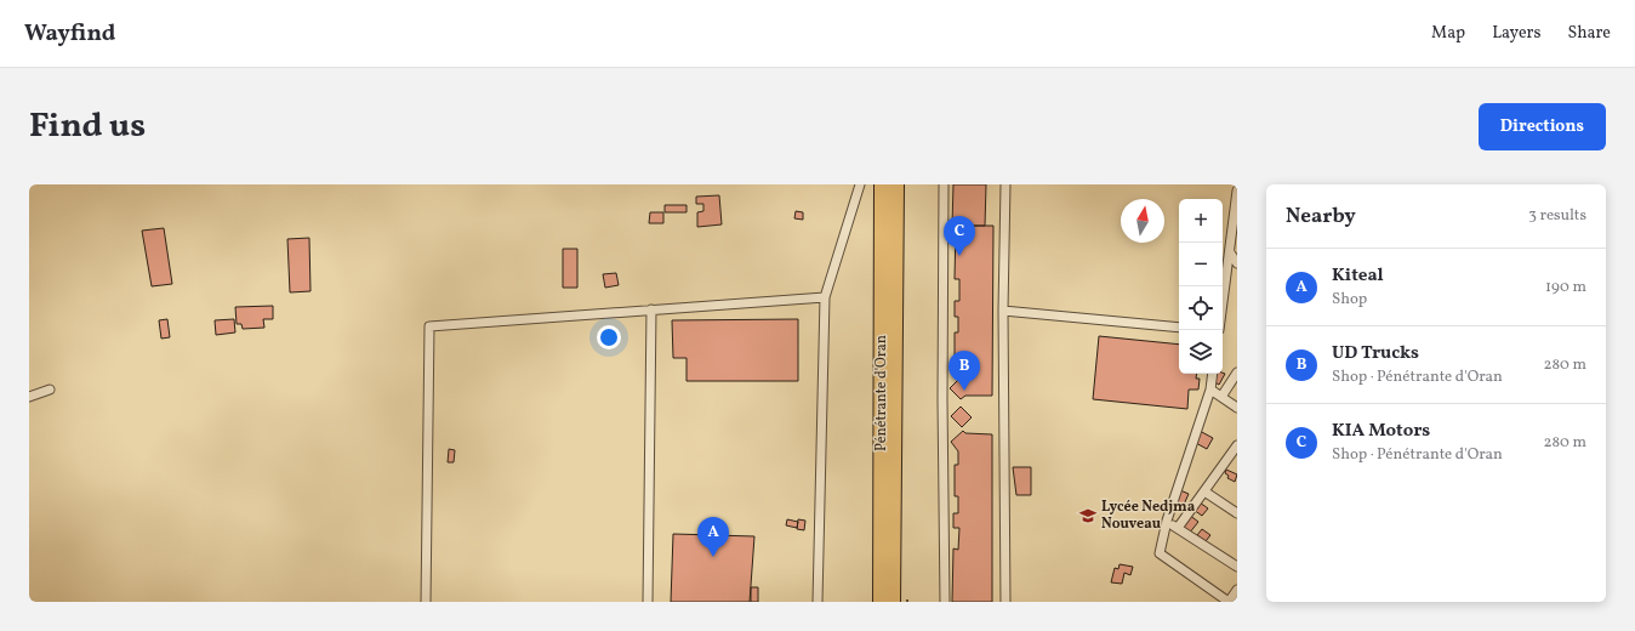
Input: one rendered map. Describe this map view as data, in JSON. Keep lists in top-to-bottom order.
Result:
{
  "streets": {
    "highway": ["Pénétrante d'Oran"]
  },
  "places": {
    "school or university": ["Lycée Nedjma Nouveau"]
  },
  "north": "top",
  "page": {
    "header": "Wayfind",
    "nav": ["Map", "Layers", "Share"],
    "title": "Find us",
    "buttons": "Directions",
    "heading": ["Nearby", "3 results"],
    "map_buttons": ["+", "−"],
    "pins": ["C", "B", "A"],
    "list": [
      {
        "mark": "A",
        "name": "Kiteal",
        "note": "Shop",
        "value": "190 m"
      },
      {
        "mark": "B",
        "name": "UD Trucks",
        "note": "Shop · Pénétrante d'Oran",
        "value": "280 m"
      },
      {
        "mark": "C",
        "name": "KIA Motors",
        "note": "Shop · Pénétrante d'Oran",
        "value": "280 m"
      }
    ]
  }
}
